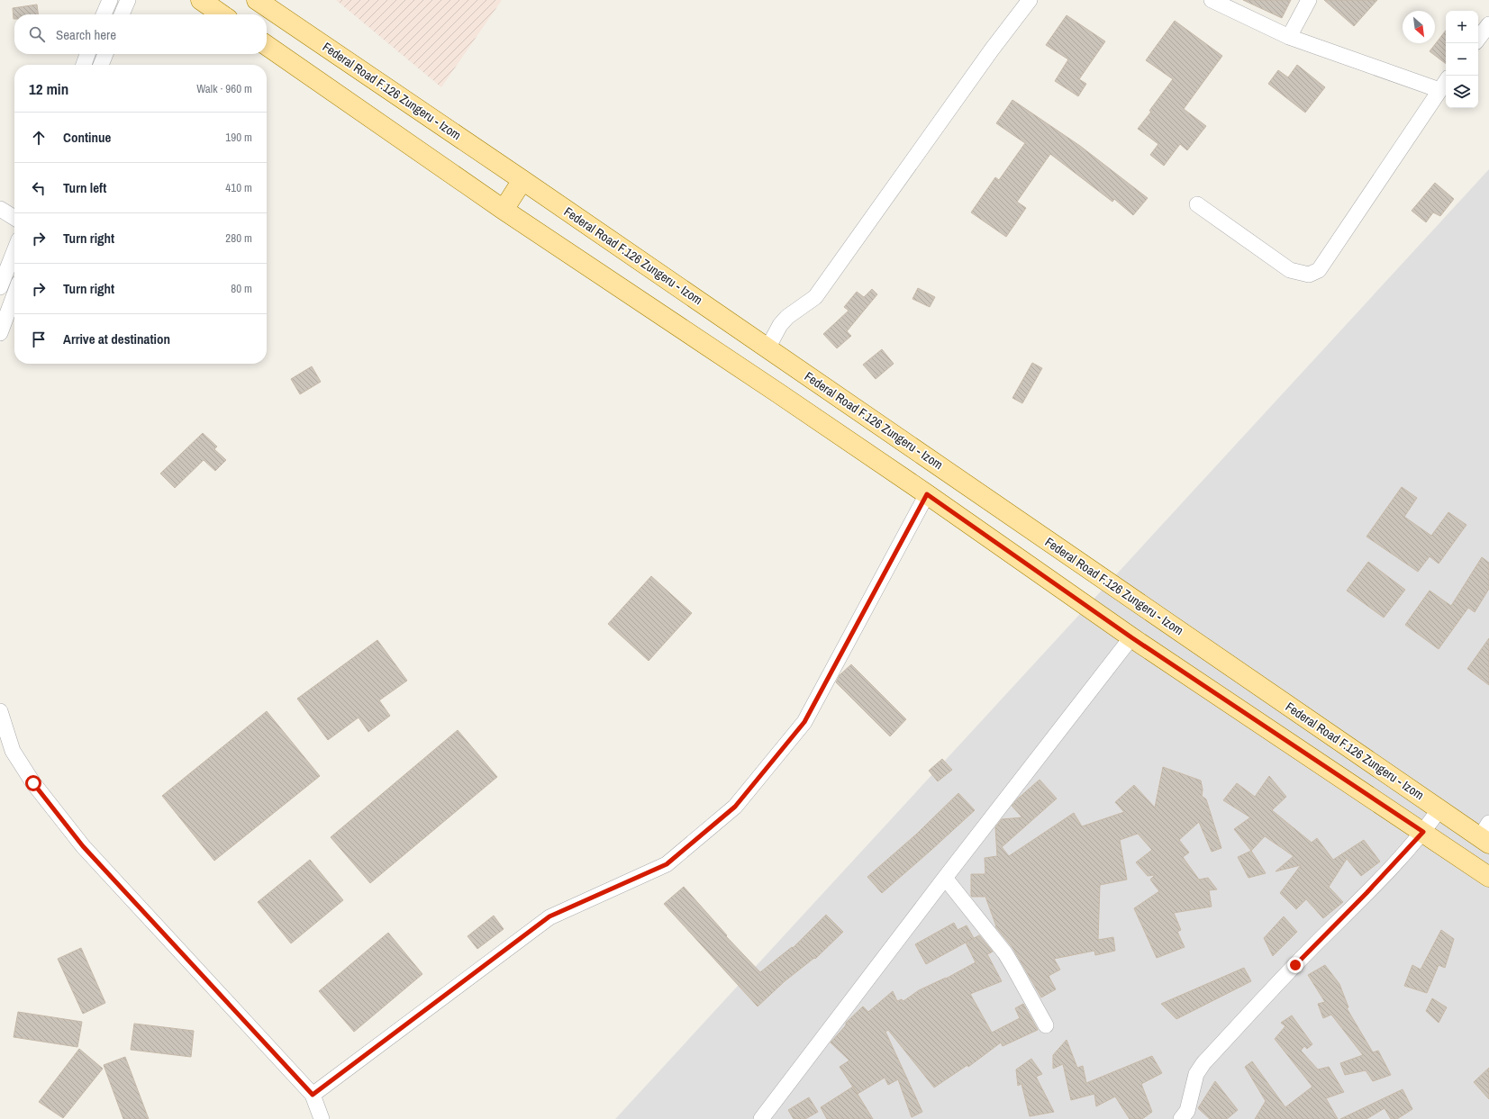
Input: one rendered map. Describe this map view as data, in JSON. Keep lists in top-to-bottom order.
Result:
{
  "streets": {
    "main road": ["Federal Road F.126 Zungeru - Izom"]
  },
  "north": "bottom right",
  "page": {
    "map_buttons": ["+", "−"],
    "search": "Search here",
    "heading": ["12 min", "Walk · 960 m"],
    "list": [
      ["Continue", "190 m"],
      ["Turn left", "410 m"],
      ["Turn right", "280 m"],
      ["Turn right", "80 m"],
      "Arrive at destination"
    ]
  }
}
